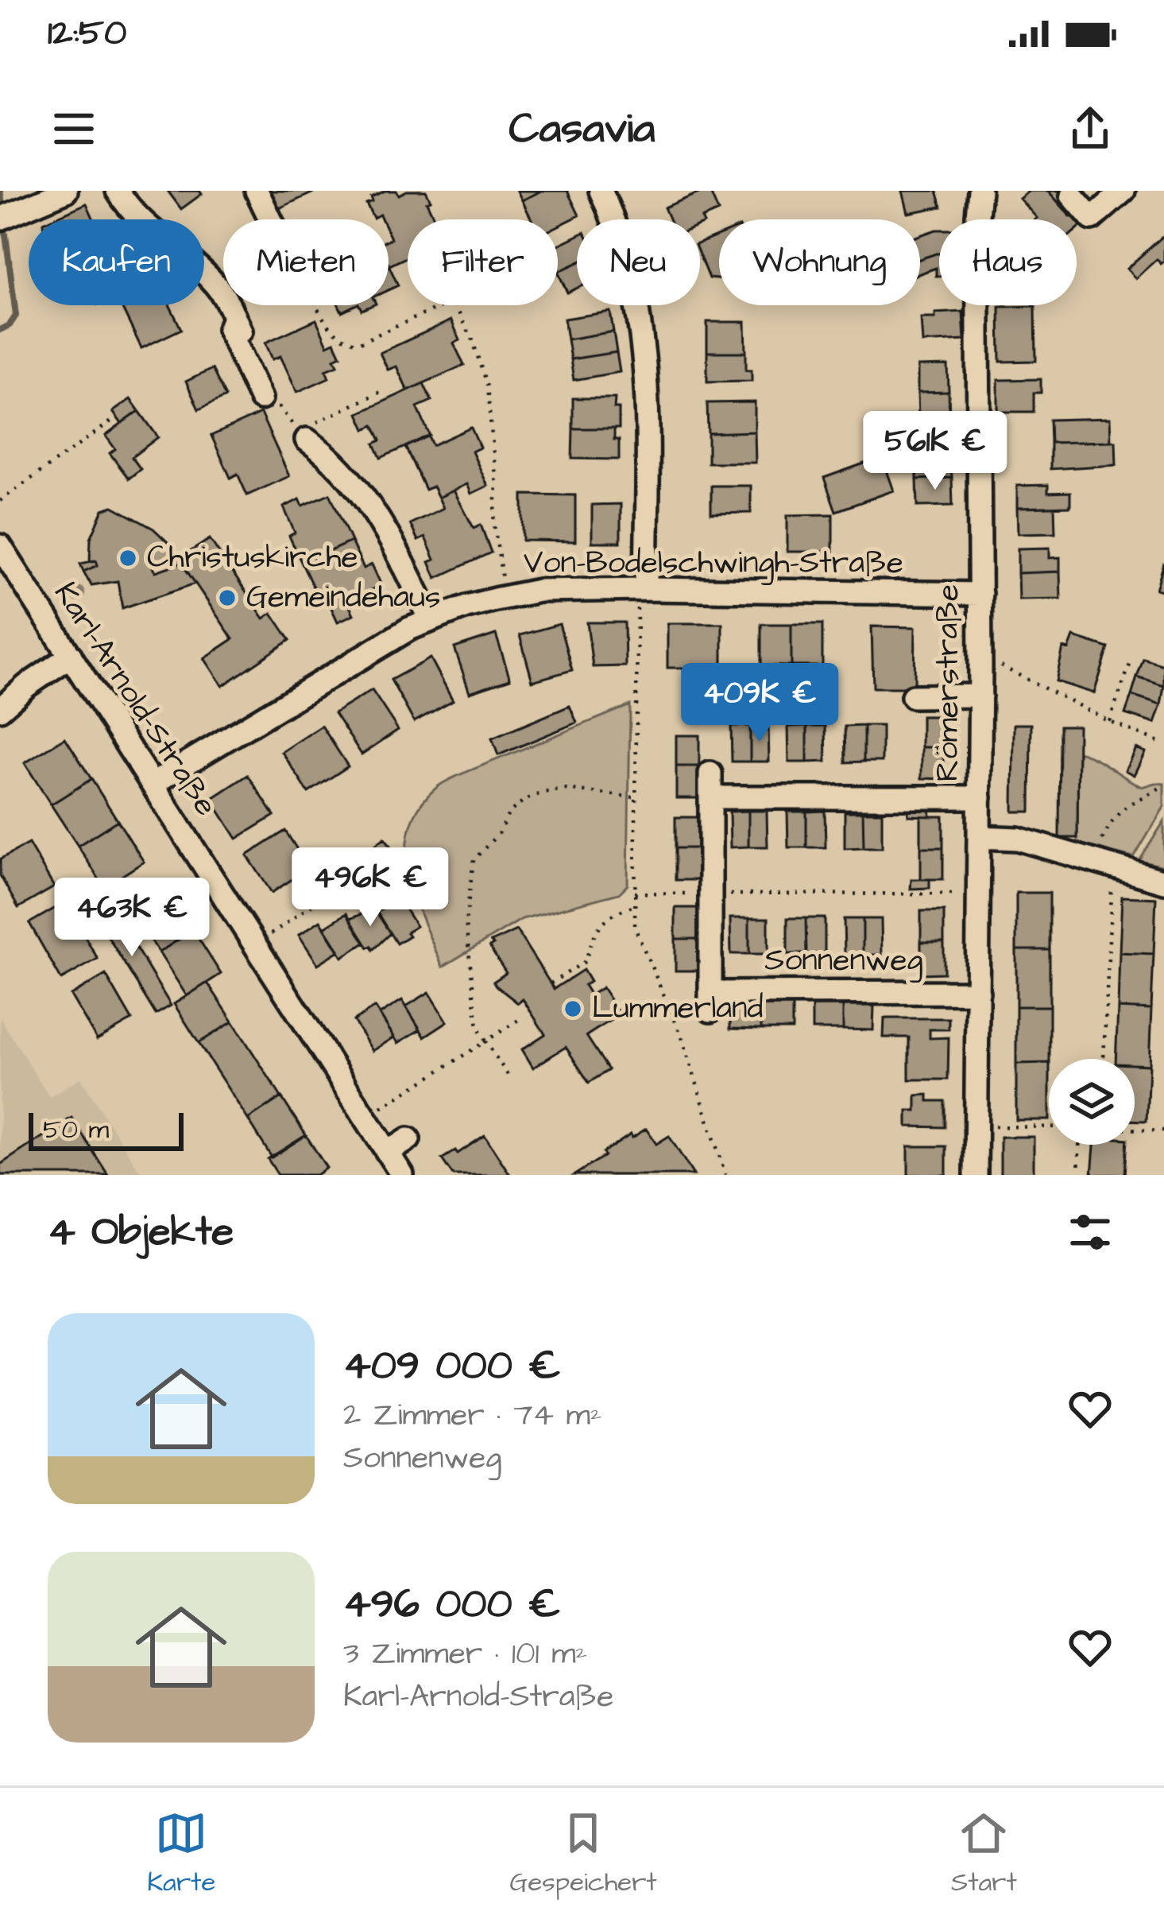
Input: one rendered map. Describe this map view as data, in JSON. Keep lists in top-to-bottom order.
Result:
{
  "streets": {
    "street": [
      "Von-Bodelschwingh-Straße",
      "Römerstraße",
      "Karl-Arnold-Straße",
      "Sonnenweg"
    ]
  },
  "crossings": [
    ["Von-Bodelschwingh-Straße", "Römerstraße"],
    ["Von-Bodelschwingh-Straße", "Karl-Arnold-Straße"],
    ["Römerstraße", "Sonnenweg"]
  ],
  "places": ["Christuskirche", "Gemeindehaus", "Lummerland"],
  "scale_bar": "50 m",
  "page": {
    "status": "12:50",
    "header": "Casavia",
    "chip": [
      "Kaufen",
      "Mieten",
      "Filter",
      "Neu",
      "Wohnung",
      "Haus"
    ],
    "price": [
      "561K €",
      "409K €",
      "496K €",
      "463K €"
    ],
    "scale": "50 m",
    "heading": "4 Objekte",
    "list": [
      {
        "name": "409 000 €",
        "note": "2 Zimmer · 74 m² · Sonnenweg"
      },
      {
        "name": "496 000 €",
        "note": "3 Zimmer · 101 m² · Karl-Arnold-Straße"
      }
    ],
    "tabs": ["Karte", "Gespeichert", "Start"]
  }
}
